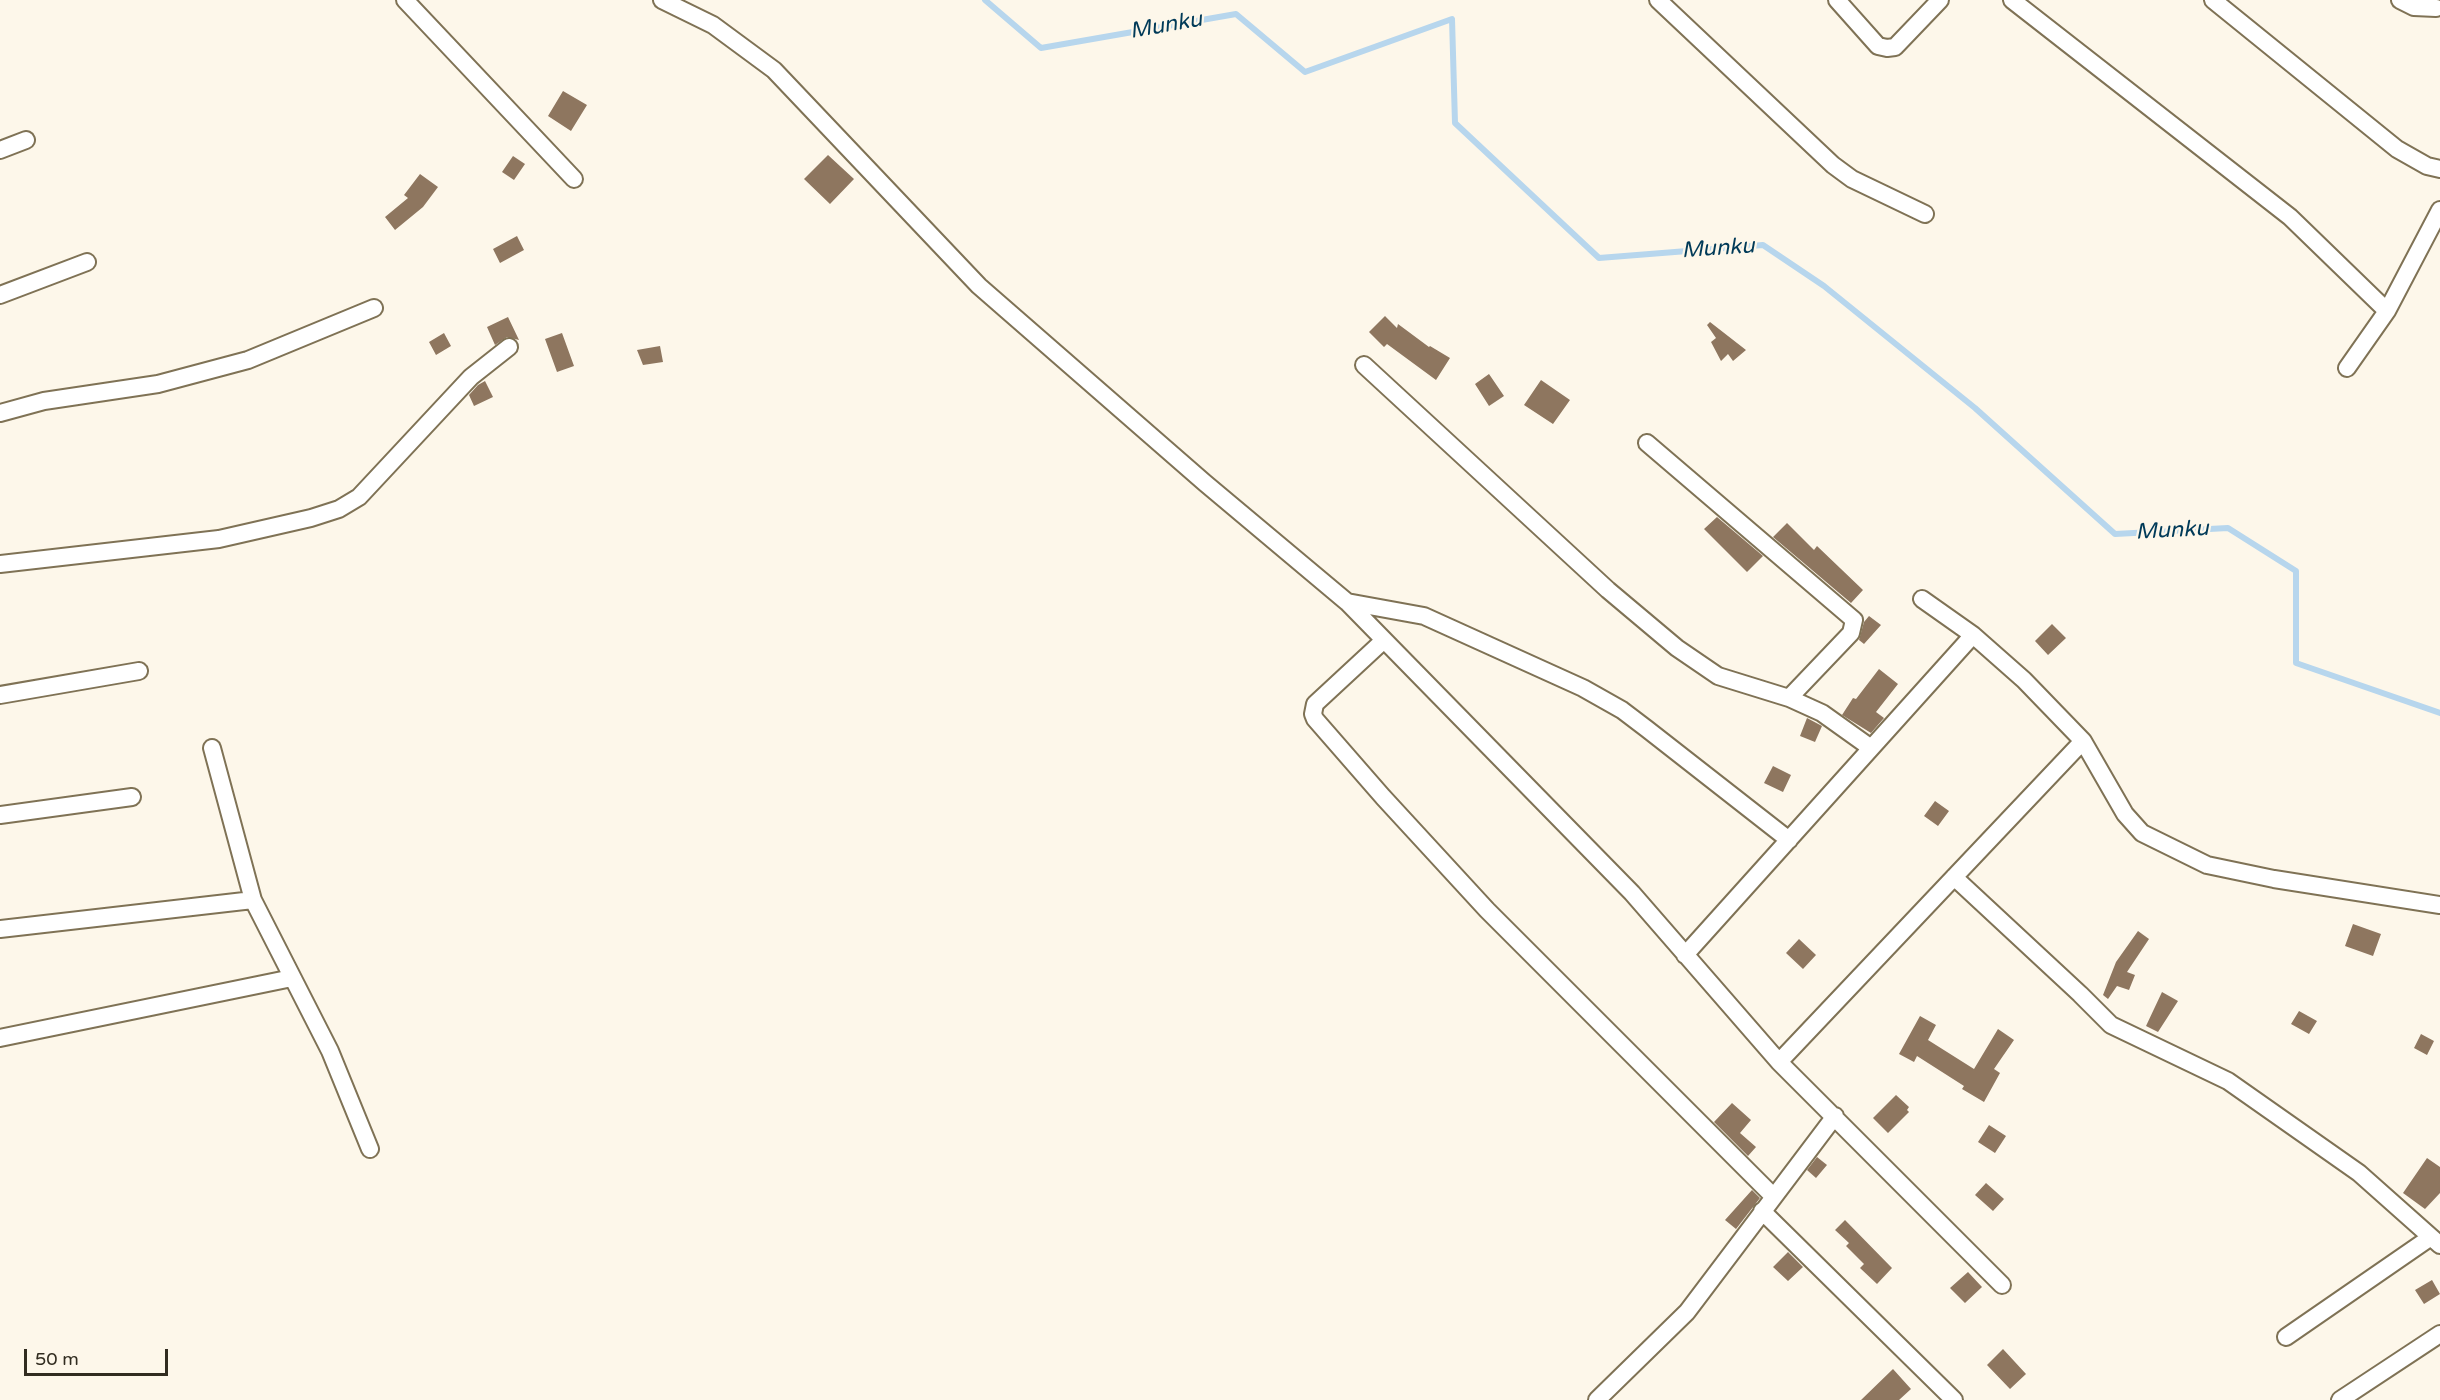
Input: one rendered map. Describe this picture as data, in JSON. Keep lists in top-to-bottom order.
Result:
{
  "water": ["Munku"],
  "scale_bar": "50 m"
}
